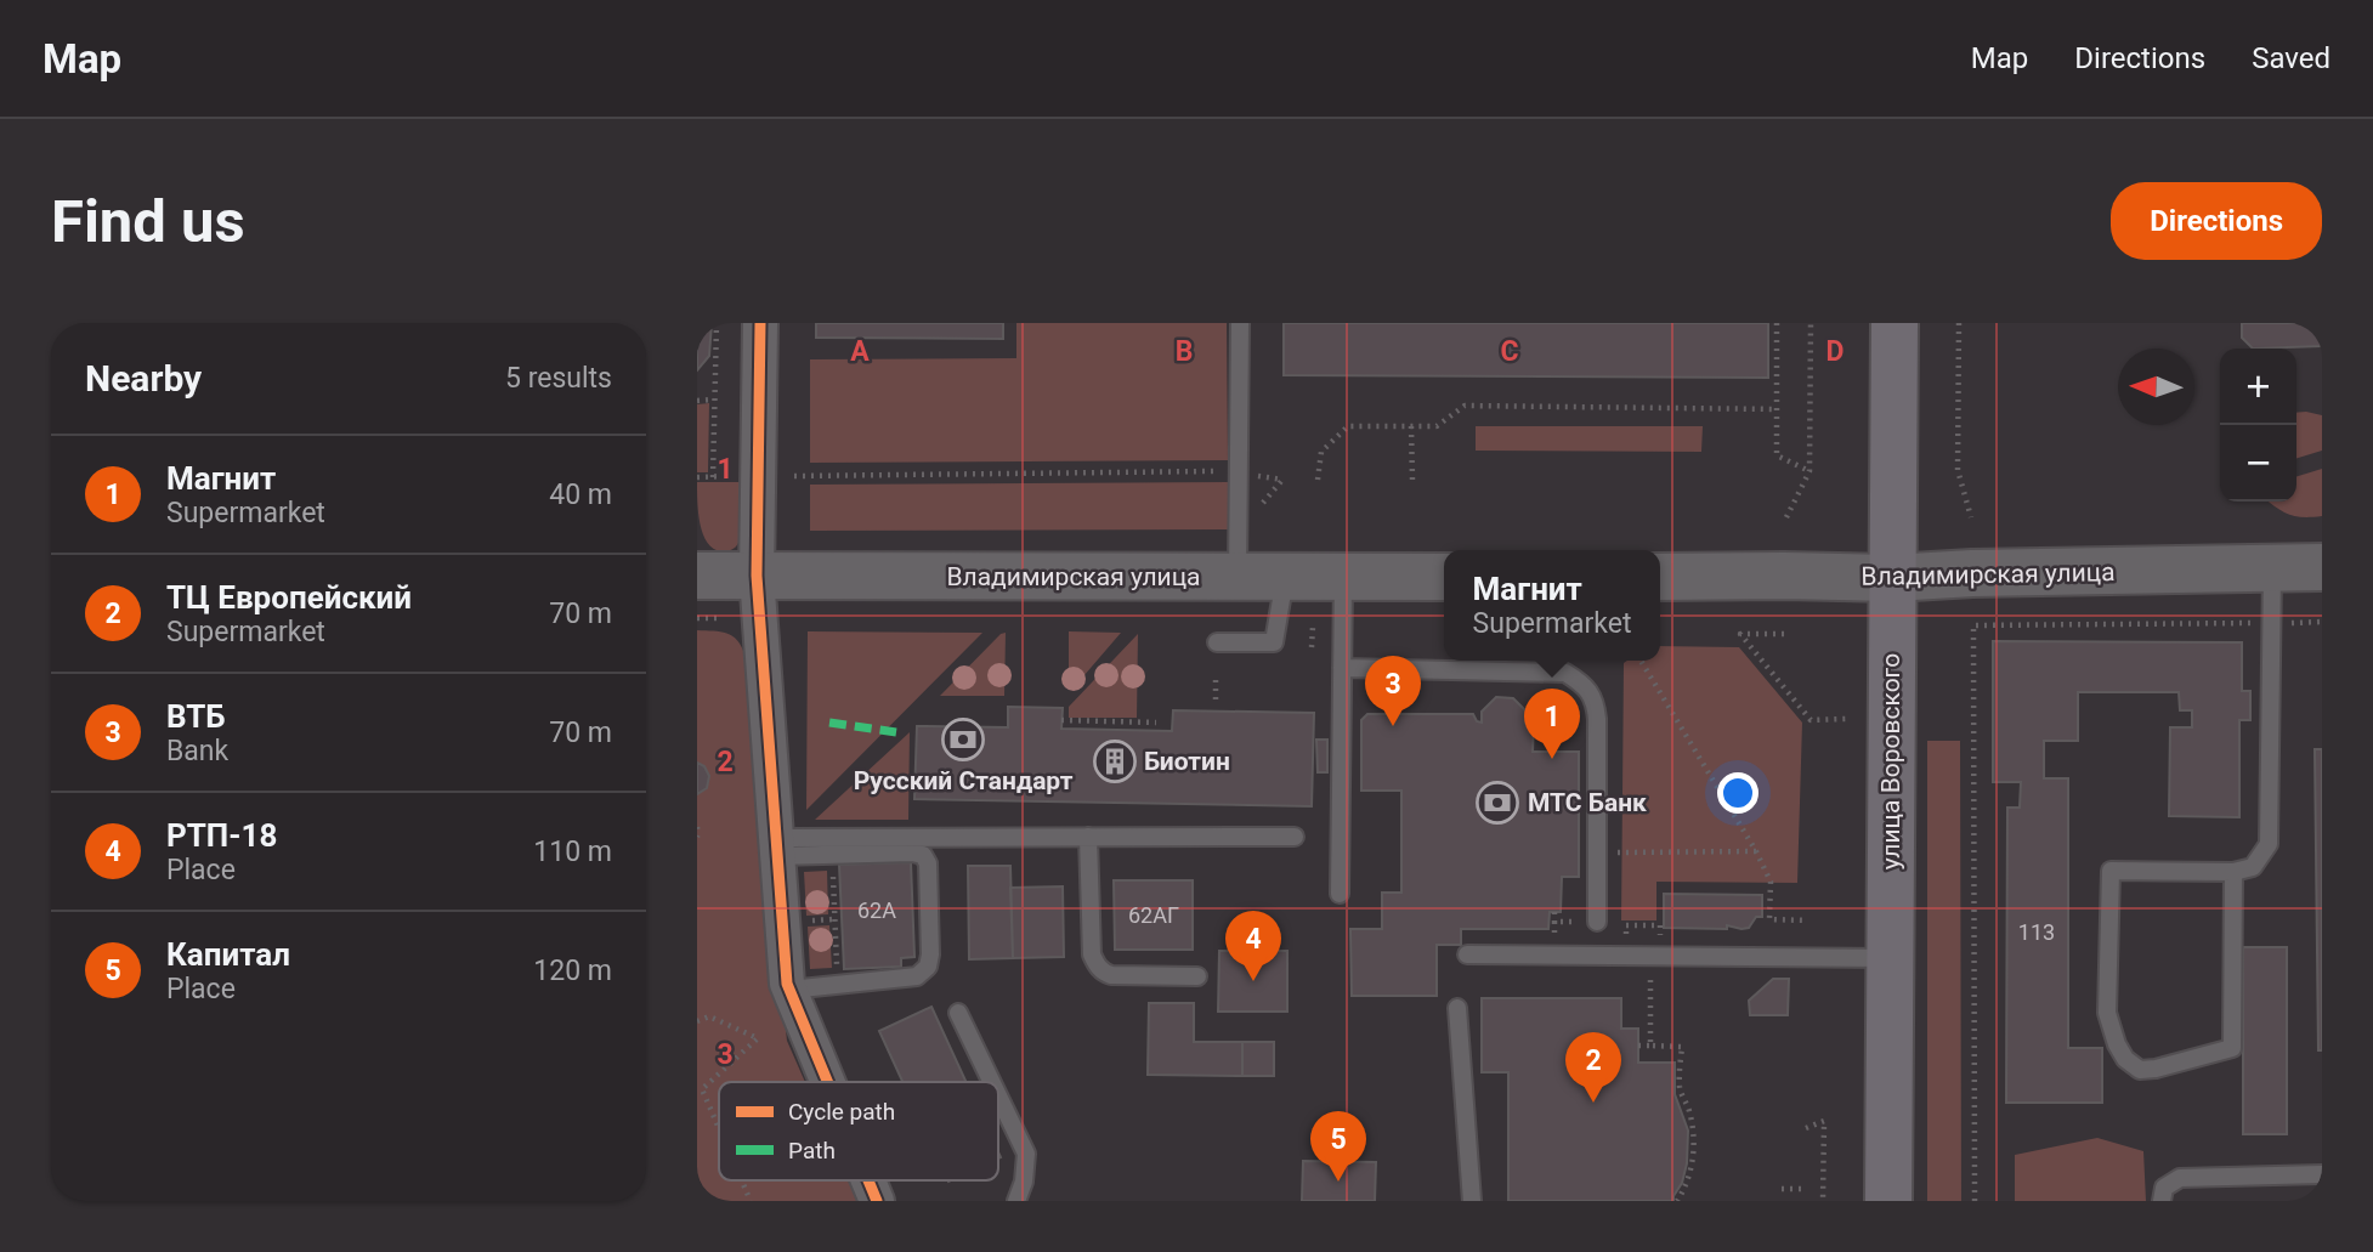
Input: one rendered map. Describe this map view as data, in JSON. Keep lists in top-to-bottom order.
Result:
{
  "streets": {
    "main road": ["Владимирская улица", "улица Воровского"]
  },
  "crossings": [
    ["Владимирская улица", "улица Воровского"]
  ],
  "places": {
    "bank": ["Русский Стандарт", "МТС Банк"],
    "building": ["Биотин"]
  },
  "house_numbers": ["62А", "62АГ", "113"],
  "legend": ["Cycle path", "Path"],
  "north": "left",
  "page": {
    "header": "Map",
    "nav": ["Map", "Directions", "Saved"],
    "buttons": "Directions",
    "title": "Find us",
    "heading": ["Nearby", "5 results"],
    "map_buttons": ["+", "−"],
    "list": [
      {
        "mark": "1",
        "name": "Магнит",
        "note": "Supermarket",
        "value": "40 m"
      },
      {
        "mark": "2",
        "name": "ТЦ Европейский",
        "note": "Supermarket",
        "value": "70 m"
      },
      {
        "mark": "3",
        "name": "ВТБ",
        "note": "Bank",
        "value": "70 m"
      },
      {
        "mark": "4",
        "name": "РТП-18",
        "note": "Place",
        "value": "110 m"
      },
      {
        "mark": "5",
        "name": "Капитал",
        "note": "Place",
        "value": "120 m"
      }
    ],
    "popup": ["Магнит", "Supermarket"],
    "pins": [
      "3",
      "1",
      "4",
      "2",
      "5"
    ]
  },
  "grid": {
    "columns": [
      "A",
      "B",
      "C",
      "D"
    ],
    "rows": ["1", "2", "3"]
  }
}
